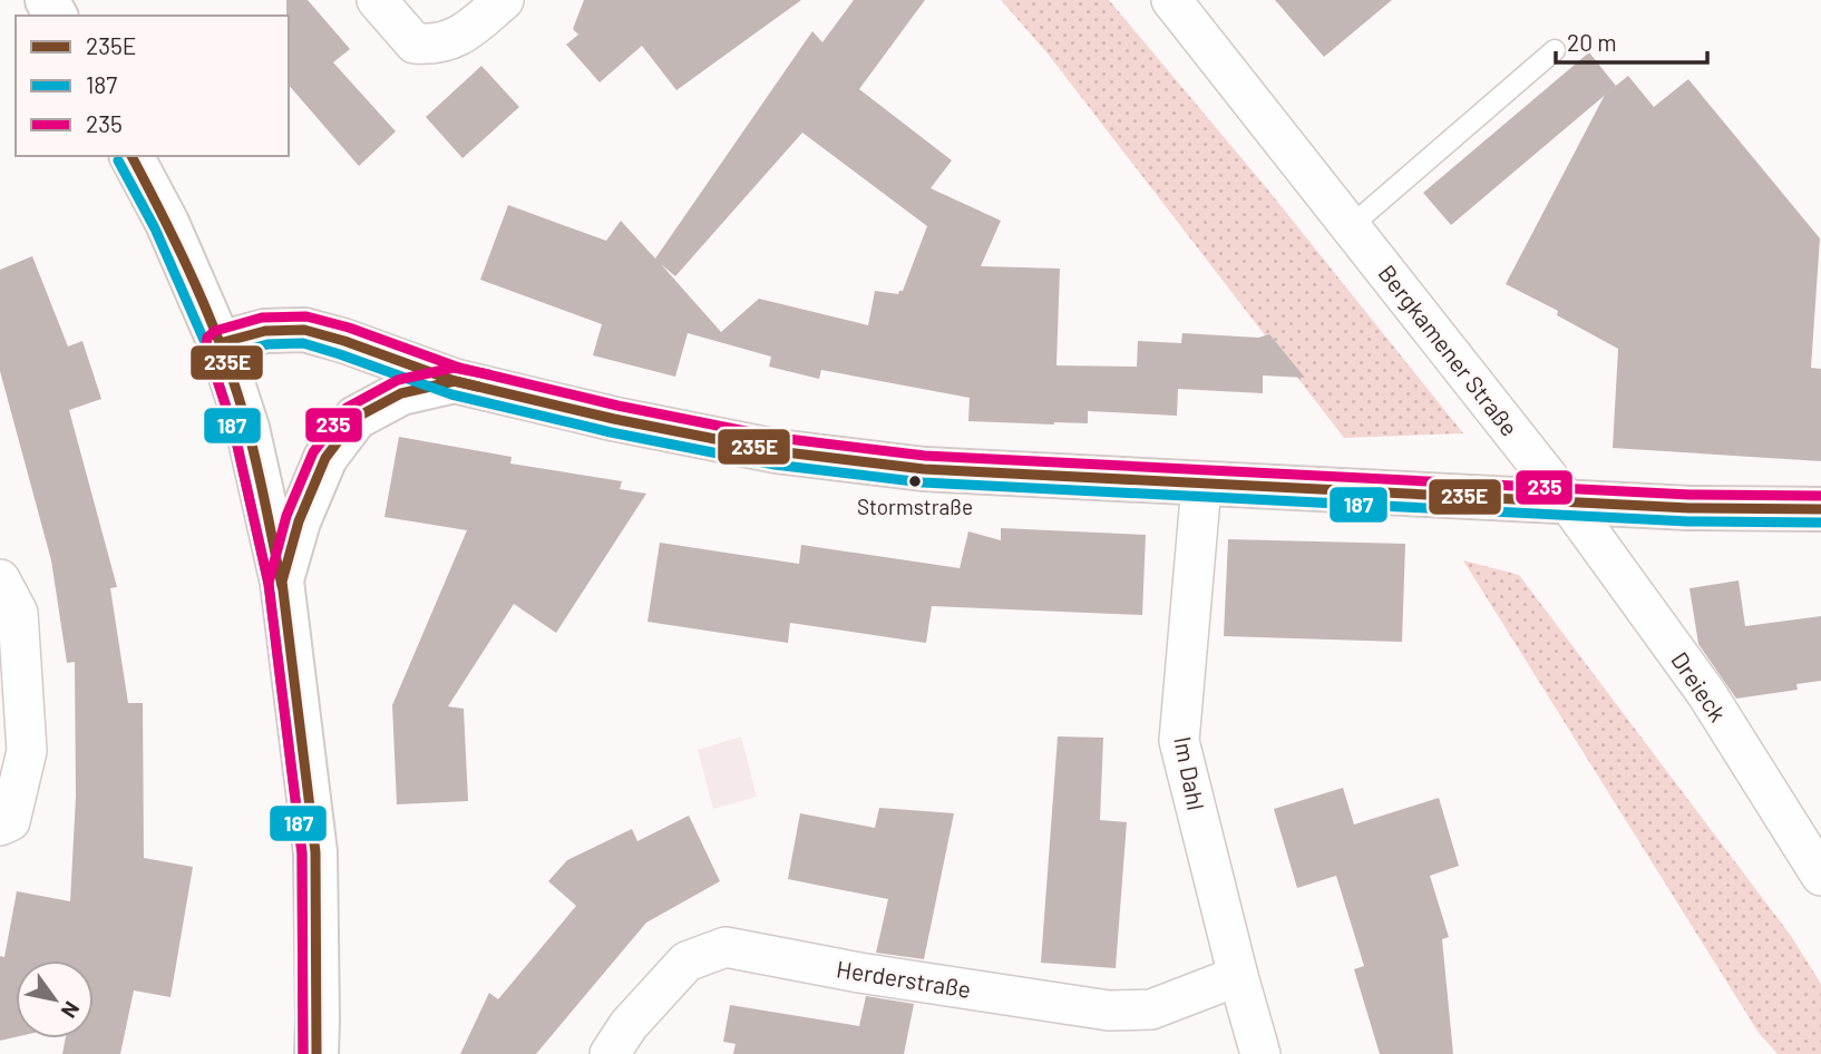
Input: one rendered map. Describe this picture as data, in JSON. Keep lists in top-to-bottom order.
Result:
{
  "streets": {
    "street": [
      "Bergkamener Straße",
      "Dreieck",
      "Im Dahl",
      "Herderstraße"
    ]
  },
  "crossings": [
    ["Bergkamener Straße", "Dreieck"],
    ["Im Dahl", "Herderstraße"]
  ],
  "places": ["Stormstraße"],
  "lines": ["transit line 235E", "transit line 187", "transit line 235"],
  "legend": ["235E", "187", "235"],
  "scale_bar": "20 m",
  "north": "bottom right"
}
